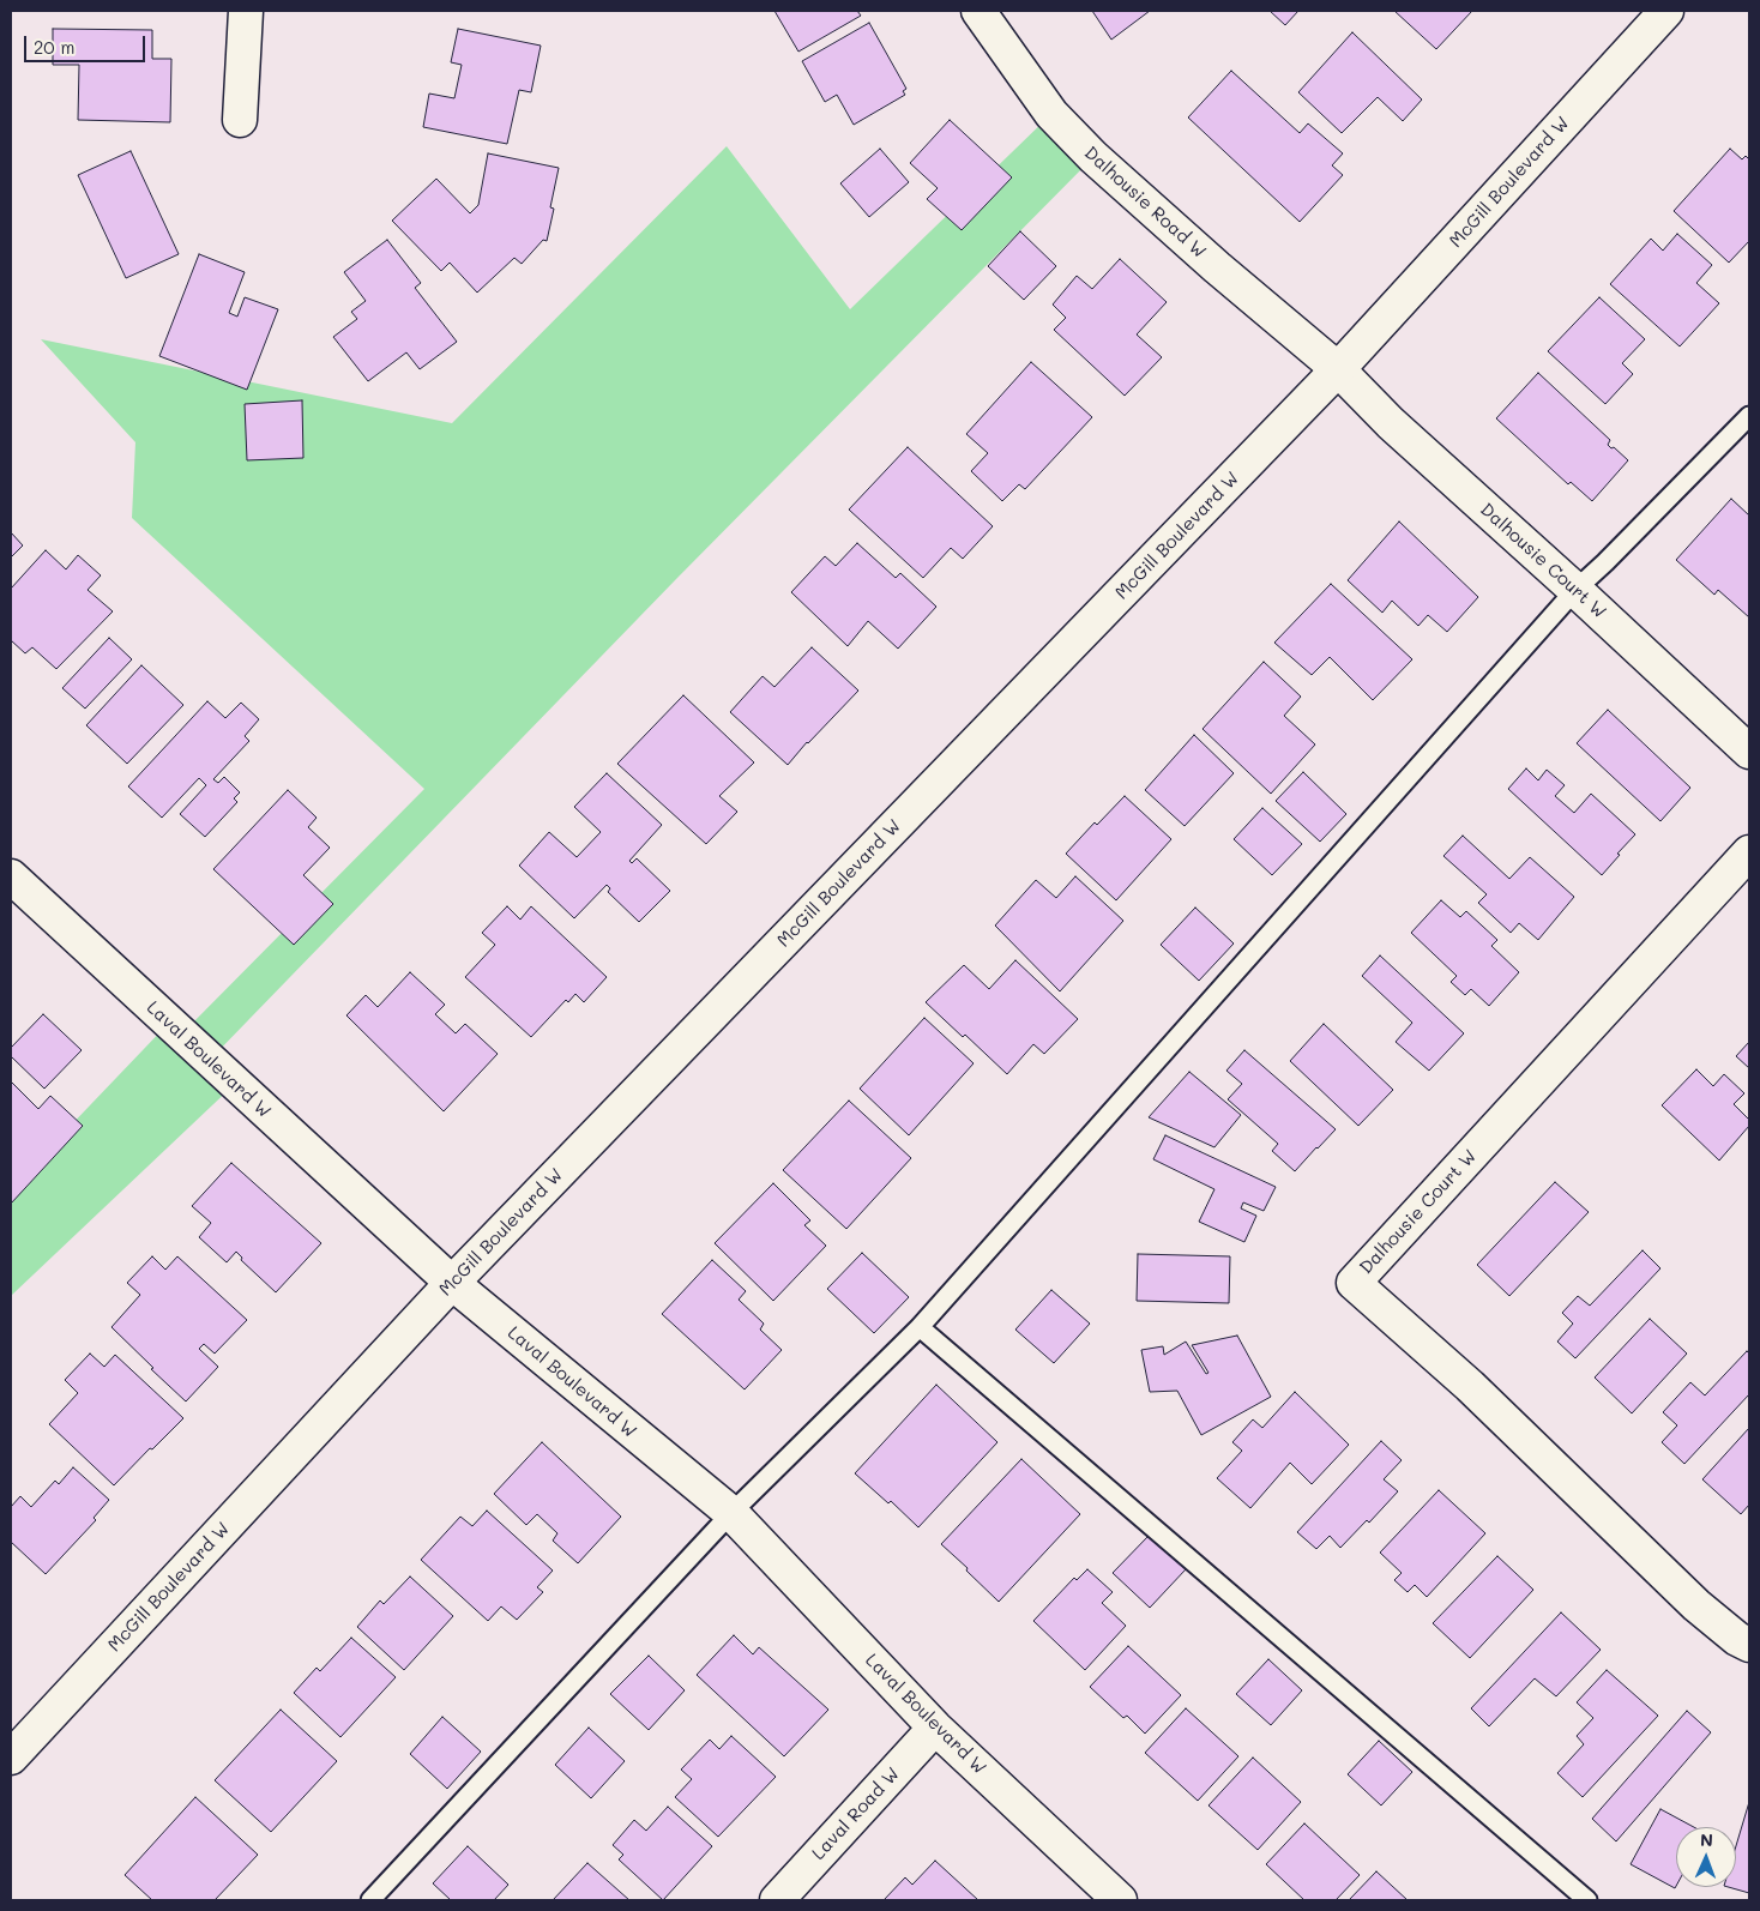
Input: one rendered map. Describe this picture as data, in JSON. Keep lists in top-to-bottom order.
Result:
{
  "streets": {
    "street": [
      "McGill Boulevard W",
      "Dalhousie Road W",
      "Dalhousie Court W",
      "Laval Boulevard W",
      "Laval Road W"
    ]
  },
  "crossings": [
    ["McGill Boulevard W", "Dalhousie Road W"],
    ["McGill Boulevard W", "Dalhousie Court W"],
    ["McGill Boulevard W", "Laval Boulevard W"],
    ["Dalhousie Road W", "Dalhousie Court W"],
    ["Laval Boulevard W", "Laval Road W"]
  ],
  "scale_bar": "20 m",
  "north": "top"
}
